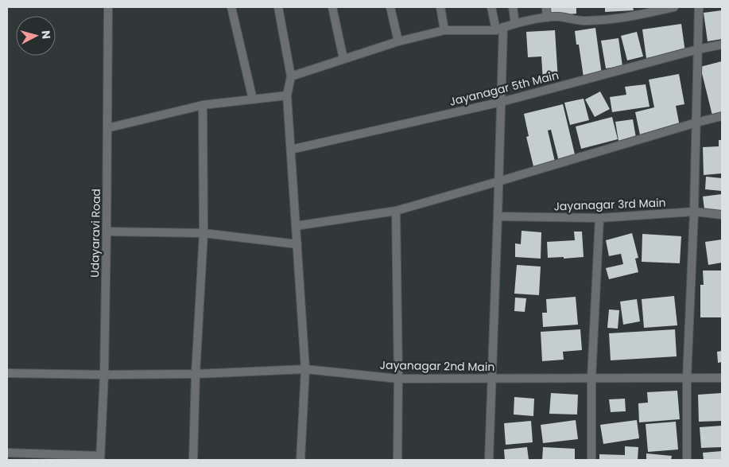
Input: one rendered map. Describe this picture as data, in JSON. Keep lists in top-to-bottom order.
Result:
{
  "streets": {
    "street": [
      "Jayanagar 5th Main",
      "Jayanagar 3rd Main",
      "Udayaravi Road",
      "Jayanagar 2nd Main"
    ]
  },
  "crossings": [
    ["Udayaravi Road", "Jayanagar 2nd Main"]
  ],
  "north": "right"
}
